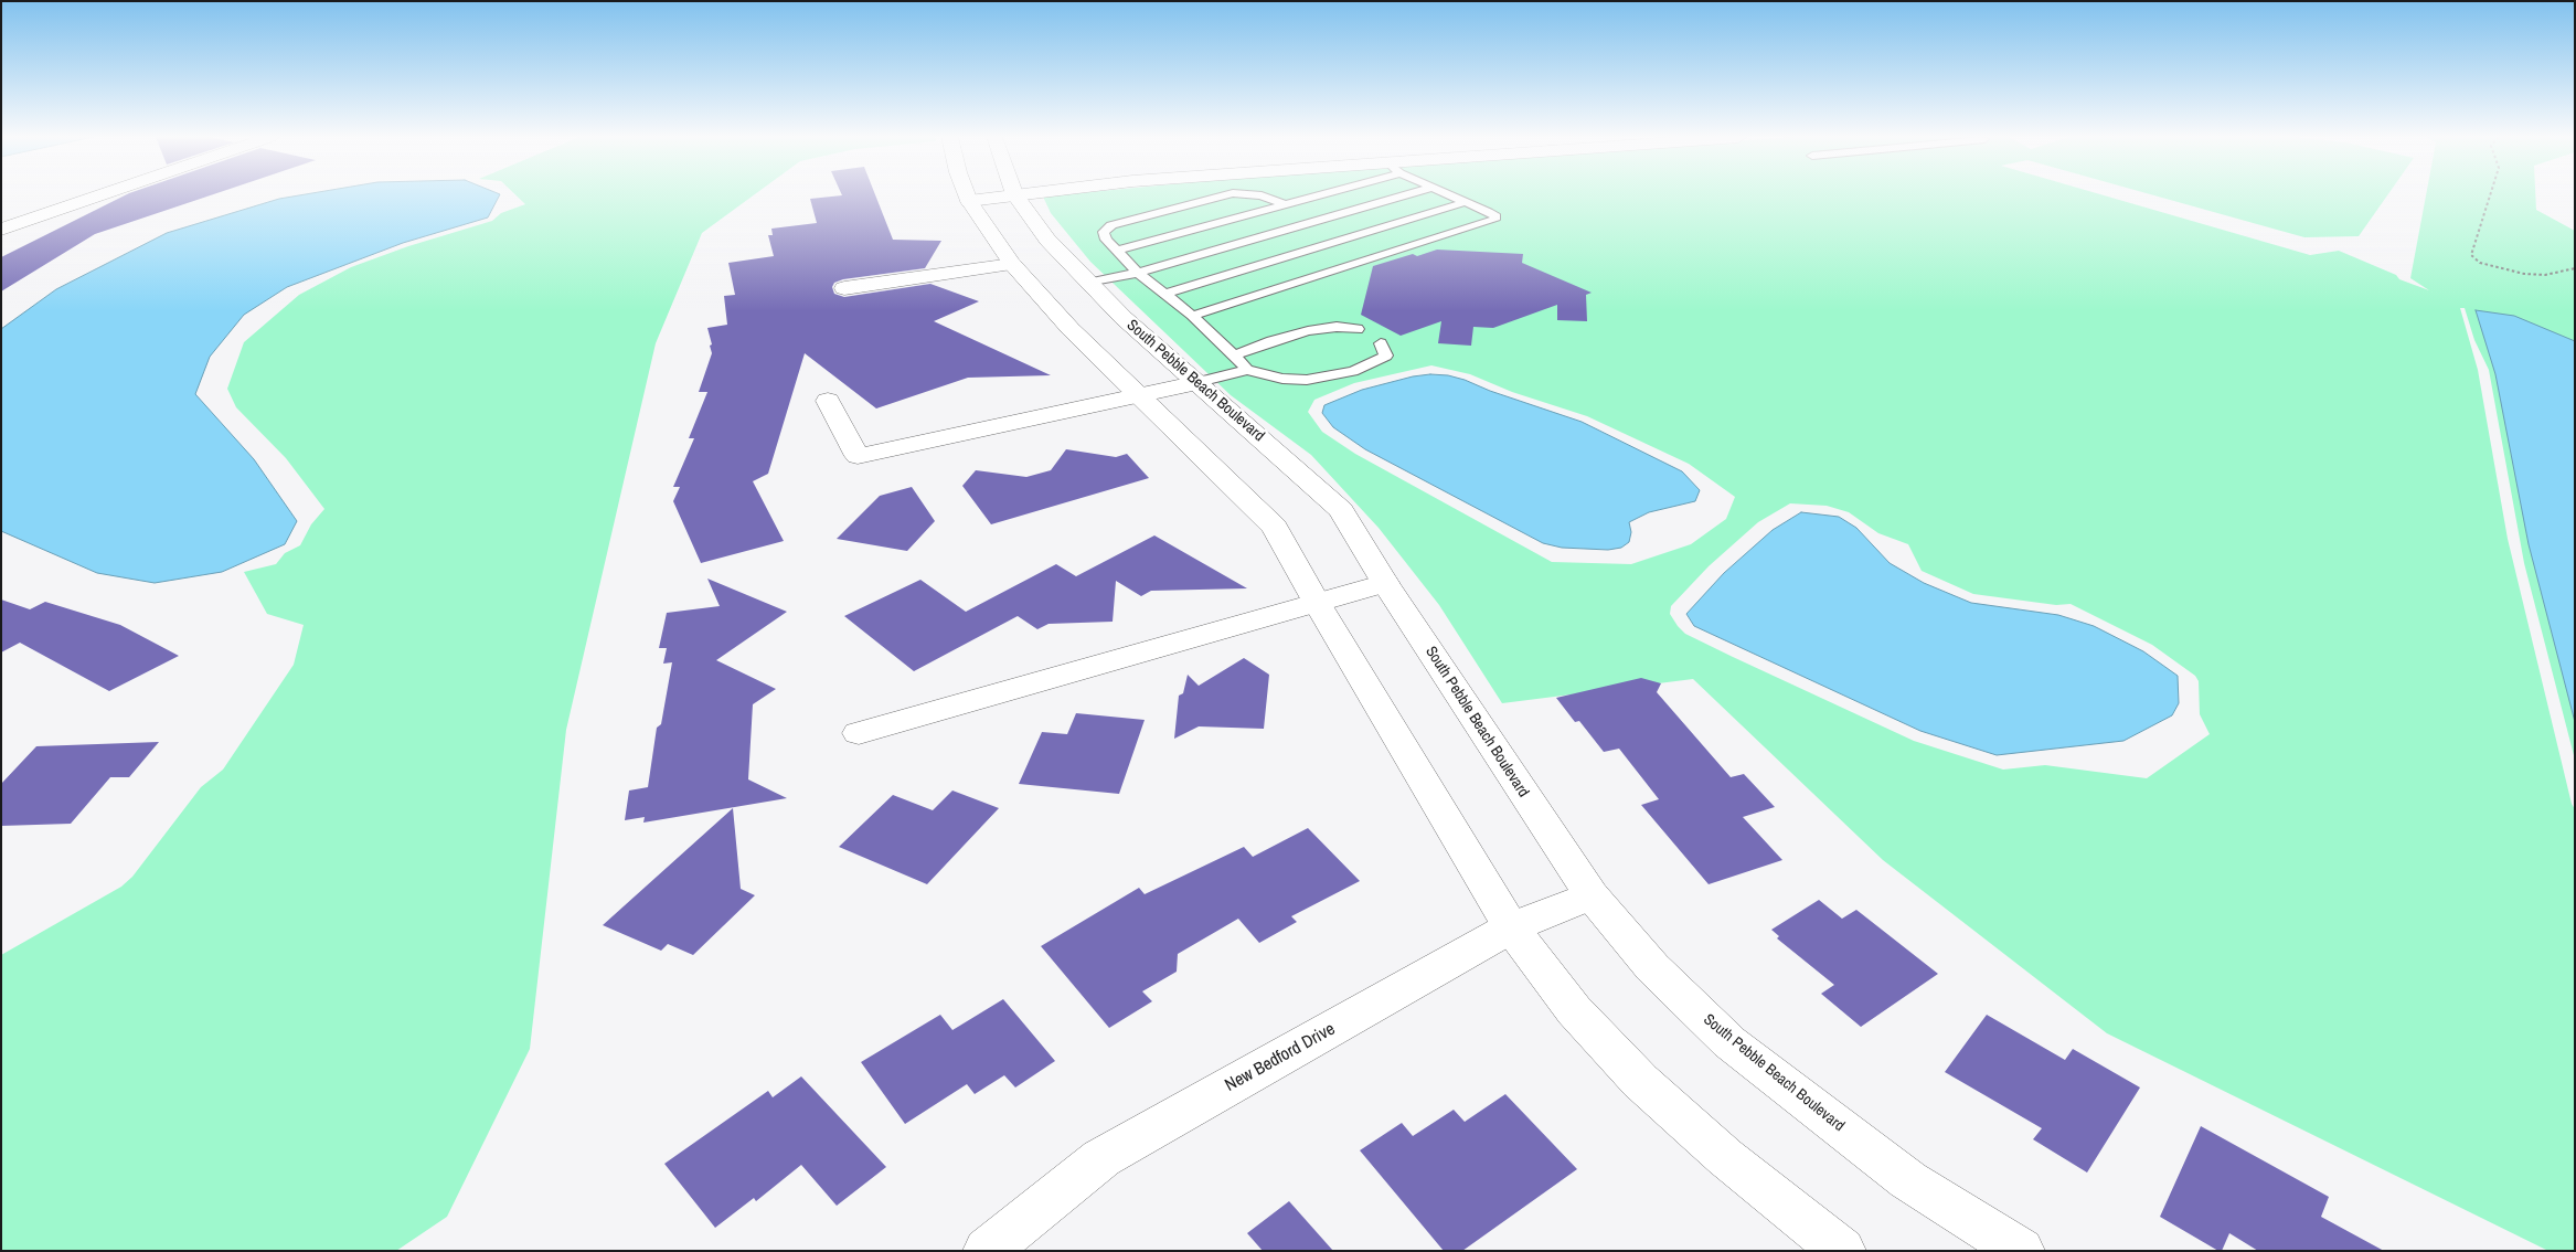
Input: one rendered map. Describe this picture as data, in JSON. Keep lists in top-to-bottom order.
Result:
{
  "streets": {
    "street": ["South Pebble Beach Boulevard", "New Bedford Drive"]
  },
  "crossings": [
    ["South Pebble Beach Boulevard", "New Bedford Drive"]
  ]
}
